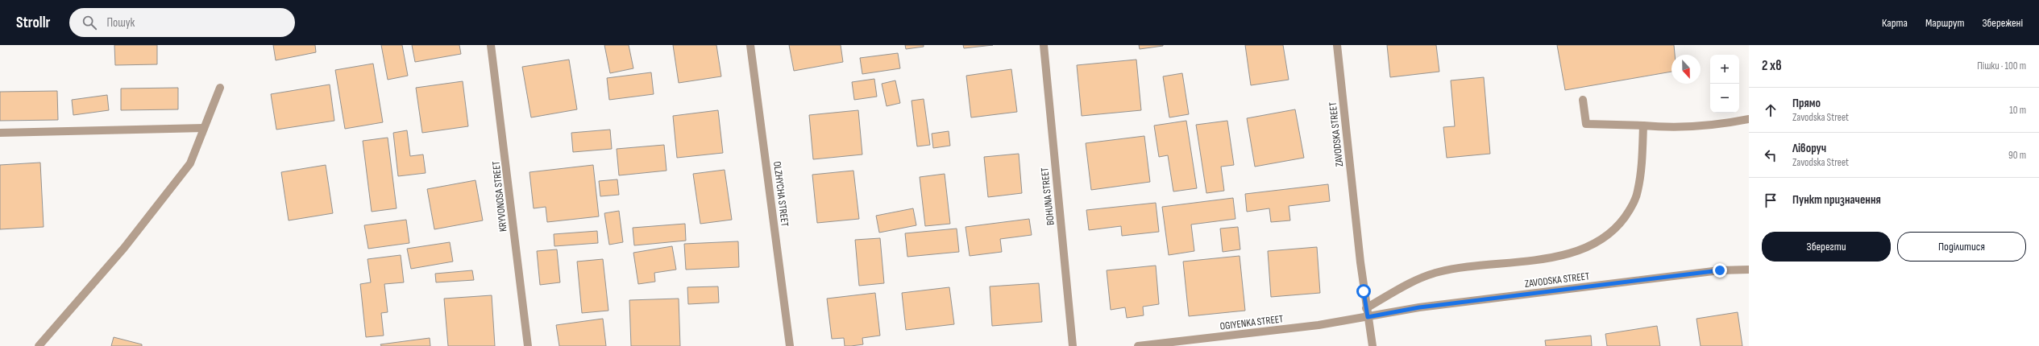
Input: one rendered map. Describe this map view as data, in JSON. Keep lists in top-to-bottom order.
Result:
{
  "streets": {
    "street": [
      "ZAVODSKA STREET",
      "OLZHYCHA STREET",
      "KRYVONOSA STREET",
      "BOHUNA STREET",
      "OGIYENKA STREET"
    ]
  },
  "crossings": [
    ["ZAVODSKA STREET", "OGIYENKA STREET"]
  ],
  "north": "bottom",
  "page": {
    "header": "Strollr",
    "search": "Пошук",
    "nav": ["Карта", "Маршрут", "Збережені"],
    "heading": ["2 хв", "Пішки · 100 m"],
    "map_buttons": ["+", "−"],
    "list": [
      ["Прямо", "Zavodska Street", "10 m"],
      ["Ліворуч", "Zavodska Street", "90 m"],
      "Пункт призначення"
    ],
    "buttons": ["Зберегти", "Поділитися"]
  }
}
